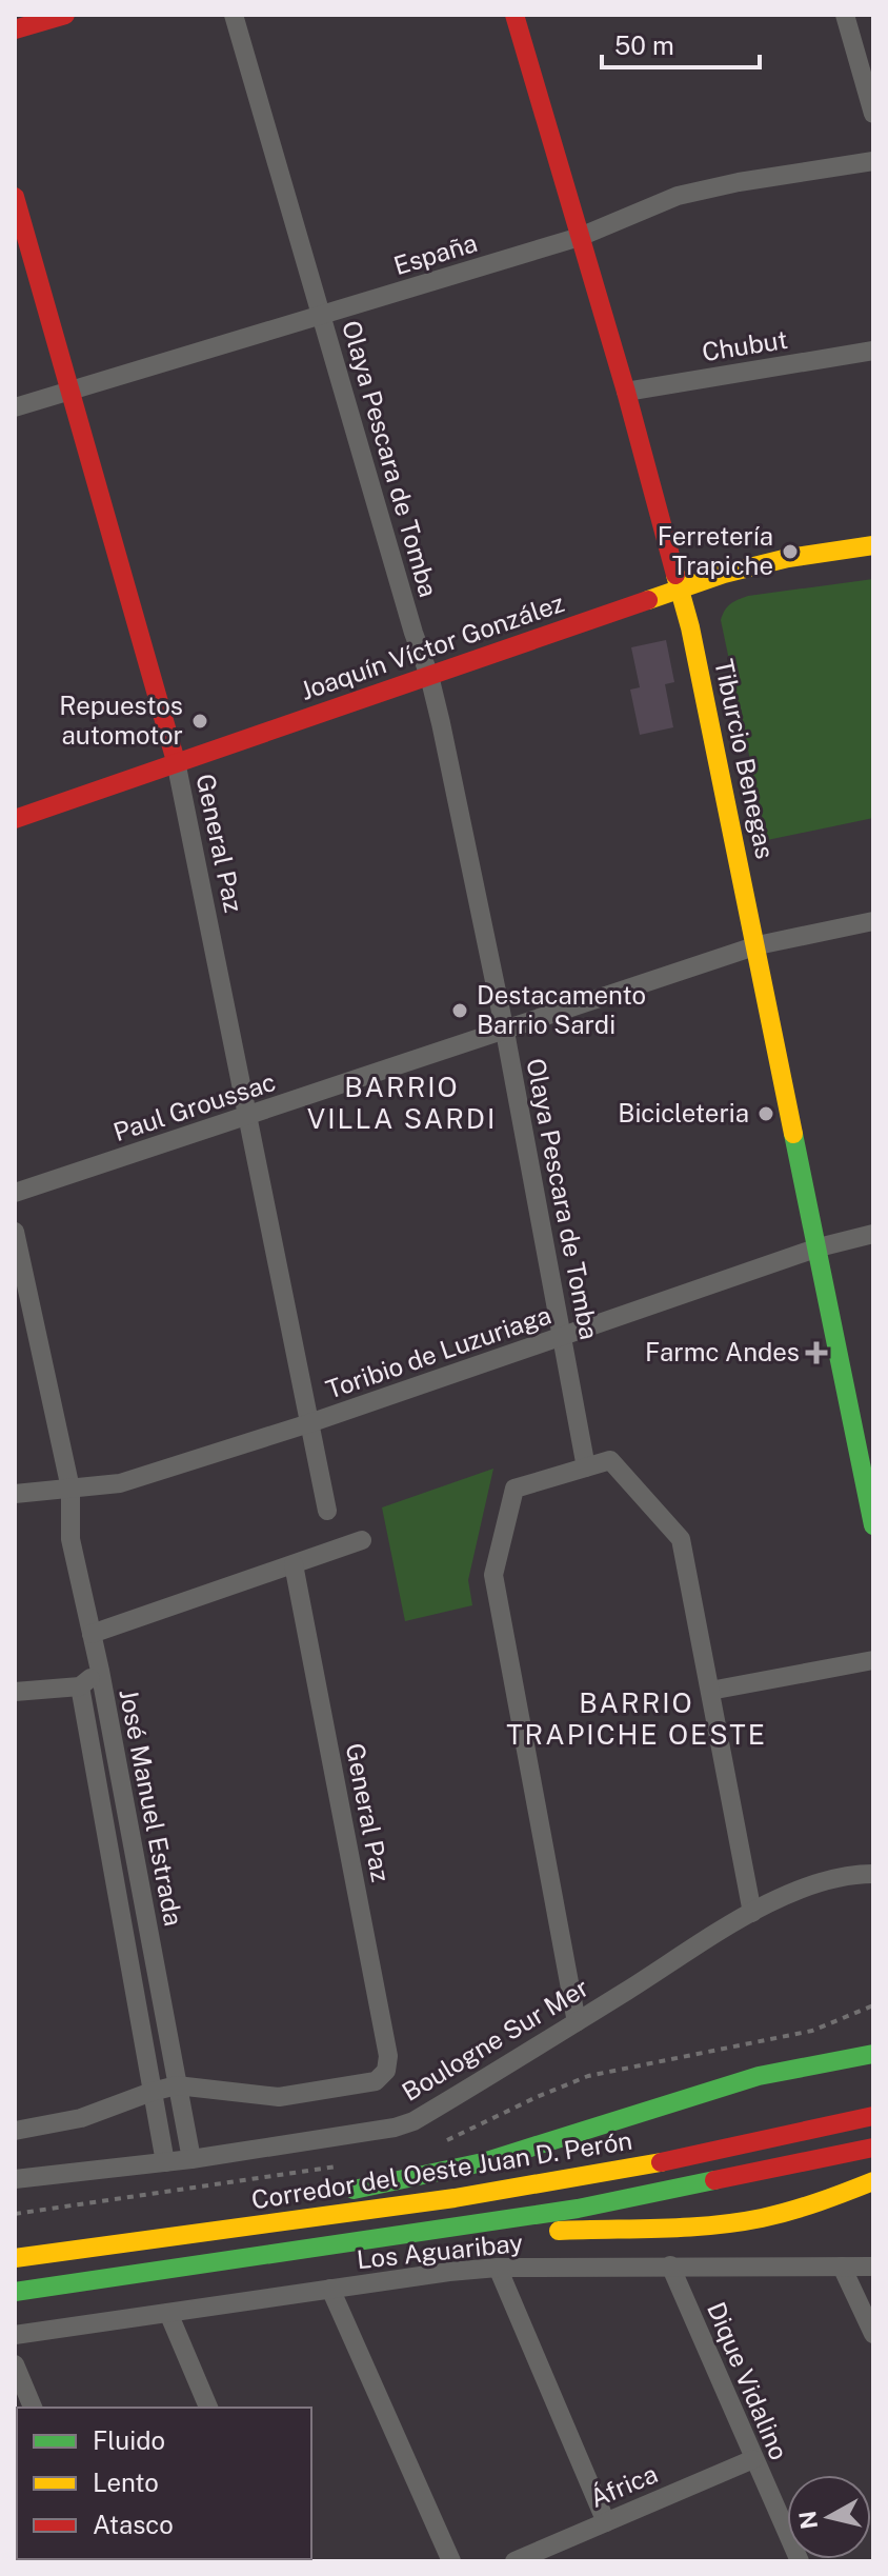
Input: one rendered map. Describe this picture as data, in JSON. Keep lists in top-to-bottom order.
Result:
{
  "streets": {
    "main road": [
      "Joaquín Víctor González",
      "Tiburcio Benegas",
      "General Paz",
      "Corredor del Oeste Juan D. Perón"
    ],
    "street": [
      "España",
      "Chubut",
      "Olaya Pescara de Tomba",
      "Paul Groussac",
      "Toribio de Luzuriaga",
      "José Manuel Estrada",
      "Boulogne Sur Mer",
      "Los Aguaribay",
      "Dique Vidalino",
      "África"
    ]
  },
  "crossings": [
    ["España", "Olaya Pescara de Tomba"],
    ["España", "Tiburcio Benegas"],
    ["España", "General Paz"],
    ["Chubut", "Tiburcio Benegas"],
    ["Olaya Pescara de Tomba", "Joaquín Víctor González"],
    ["Olaya Pescara de Tomba", "Paul Groussac"],
    ["Olaya Pescara de Tomba", "Toribio de Luzuriaga"],
    ["Joaquín Víctor González", "Tiburcio Benegas"],
    ["Joaquín Víctor González", "General Paz"],
    ["Tiburcio Benegas", "Paul Groussac"],
    ["Tiburcio Benegas", "Toribio de Luzuriaga"],
    ["General Paz", "Paul Groussac"],
    ["General Paz", "Toribio de Luzuriaga"],
    ["General Paz", "José Manuel Estrada"],
    ["Toribio de Luzuriaga", "José Manuel Estrada"],
    ["José Manuel Estrada", "Boulogne Sur Mer"],
    ["Los Aguaribay", "Dique Vidalino"],
    ["Dique Vidalino", "África"]
  ],
  "districts": ["BARRIO VILLA SARDI", "BARRIO TRAPICHE OESTE"],
  "places": {
    "other": [
      "Ferretería Trapiche",
      "Repuestos automotor",
      "Destacamento Barrio Sardi",
      "Bicicleteria"
    ],
    "health": ["Farmc Andes"]
  },
  "legend": ["Fluido", "Lento", "Atasco"],
  "scale_bar": "50 m",
  "north": "left"
}
